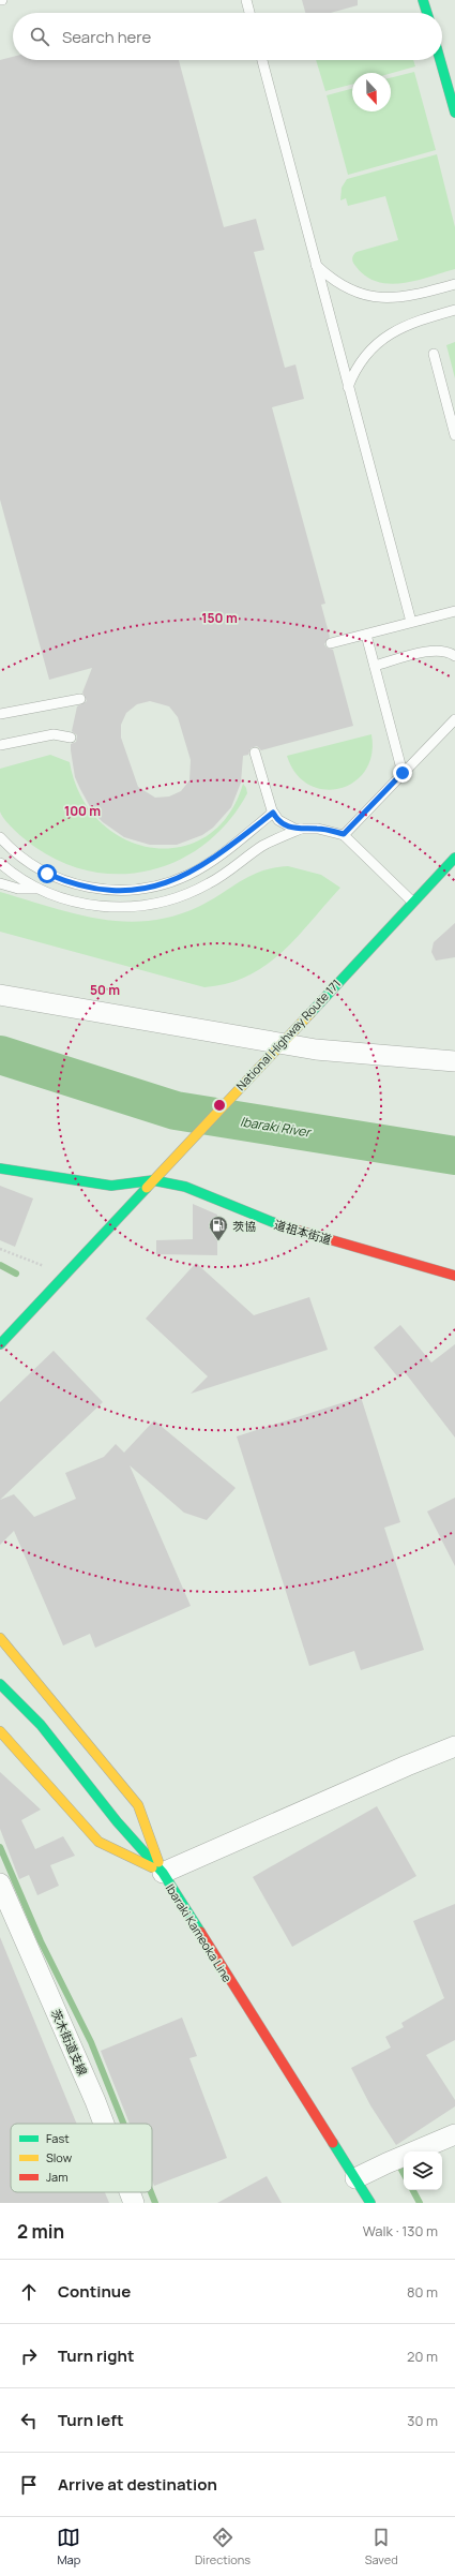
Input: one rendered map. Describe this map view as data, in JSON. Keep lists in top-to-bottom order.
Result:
{
  "streets": {
    "main road": ["National Highway Route 171", "道祖本街道", "Ibaraki Kameoka Line"],
    "street": ["茨木街道支線"]
  },
  "crossings": [
    ["National Highway Route 171", "道祖本街道"]
  ],
  "water": ["Ibaraki River"],
  "places": {
    "fuel station": ["茨協"]
  },
  "legend": ["Fast", "Slow", "Jam"],
  "north": "bottom",
  "page": {
    "search": "Search here",
    "heading": ["2 min", "Walk · 130 m"],
    "list": [
      ["Continue", "80 m"],
      ["Turn right", "20 m"],
      ["Turn left", "30 m"],
      "Arrive at destination"
    ],
    "nav": ["Map", "Directions", "Saved"]
  },
  "rings": ["150 m", "100 m", "50 m"]
}
